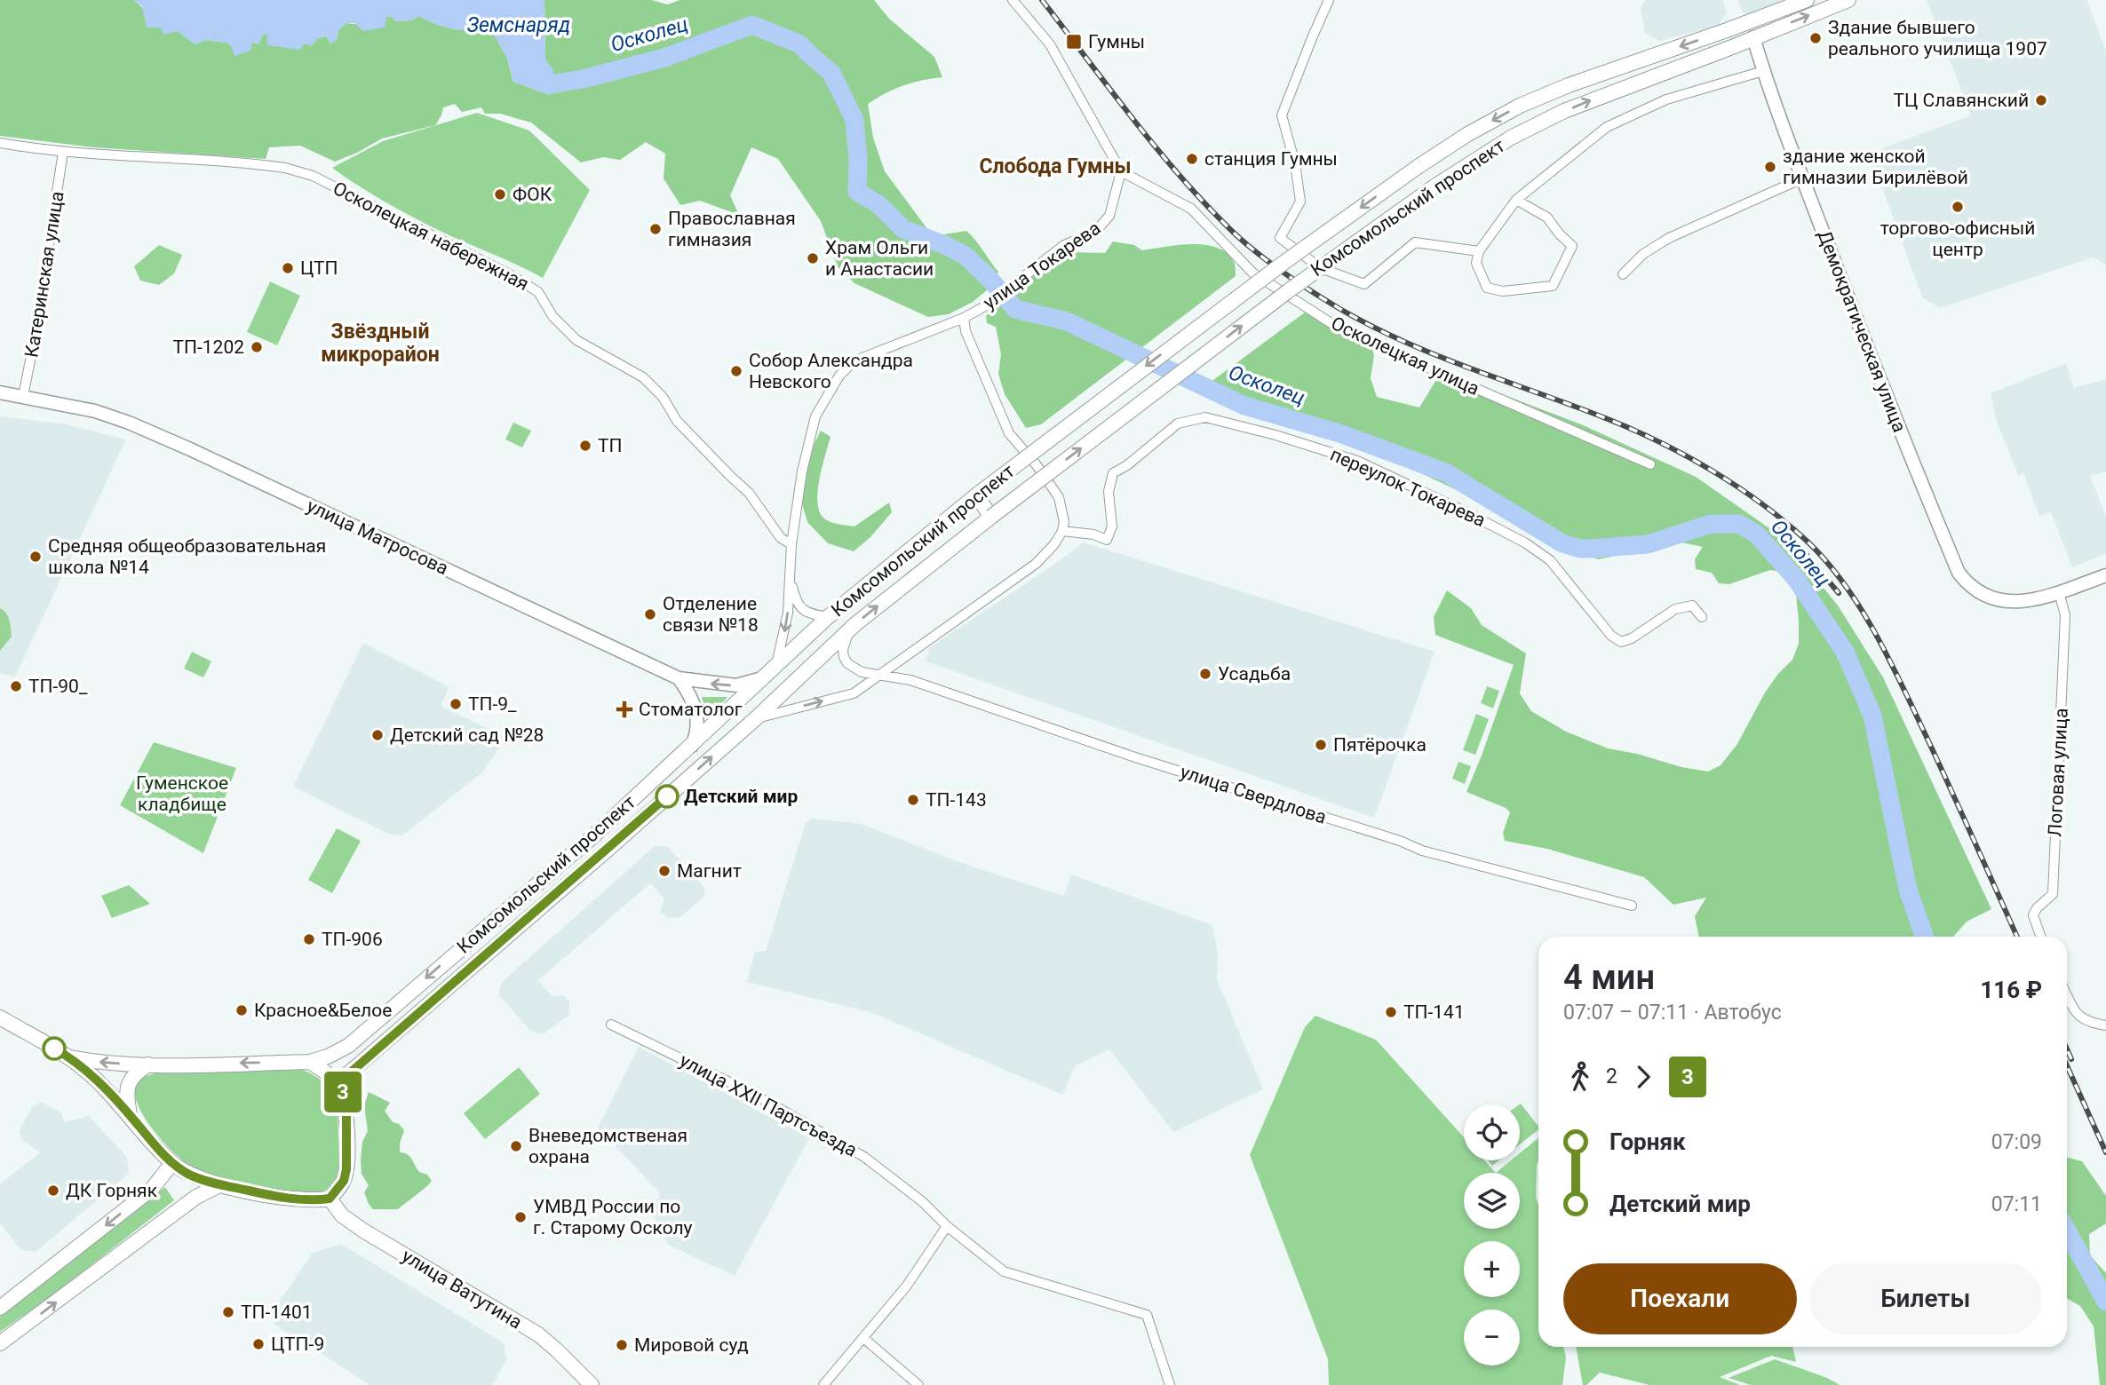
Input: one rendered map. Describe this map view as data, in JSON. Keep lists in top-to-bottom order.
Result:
{
  "streets": {
    "main road": [
      "Комсомольский проспект",
      "Демократическая улица",
      "улица Матросова",
      "улица Ватутина"
    ],
    "street": [
      "Осколецкая набережная",
      "улица Токарева",
      "Катеринская улица",
      "Осколецкая улица",
      "переулок Токарева",
      "Логовая улица",
      "улица Свердлова",
      "улица XXII Партсъезда"
    ]
  },
  "crossings": [
    ["Комсомольский проспект", "улица Токарева"],
    ["Комсомольский проспект", "Демократическая улица"],
    ["Комсомольский проспект", "переулок Токарева"],
    ["Комсомольский проспект", "улица Матросова"],
    ["Комсомольский проспект", "улица Свердлова"],
    ["Осколецкая набережная", "улица Токарева"],
    ["Осколецкая набережная", "Катеринская улица"],
    ["улица Токарева", "Осколецкая улица"],
    ["Катеринская улица", "улица Матросова"],
    ["Демократическая улица", "Логовая улица"]
  ],
  "districts": ["Слобода Гумны", "Звёздный микрорайон"],
  "water": ["Земснаряд", "Осколец"],
  "parks": ["Гуменское кладбище"],
  "places": {
    "other": [
      "Здание бывшего реального училища 1907",
      "ТЦ Славянский",
      "станция Гумны",
      "здание женской гимназии Бирилёвой",
      "ФОК",
      "торгово-офисный центр",
      "Православная гимназия",
      "Храм Ольги и Анастасии",
      "ЦТП",
      "ТП-1202",
      "Собор Александра Невского",
      "ТП",
      "Средняя общеобразовательная школа №14",
      "Отделение связи №18",
      "Усадьба",
      "ТП-90_",
      "ТП-9_",
      "Детский сад №28",
      "Пятёрочка",
      "Детский мир",
      "ТП-143",
      "Магнит",
      "ТП-906",
      "Красное&Белое",
      "ТП-141",
      "Вневедомственая охрана",
      "ДК Горняк",
      "УМВД России по г. Старому Осколу",
      "ТП-1401",
      "ЦТП-9",
      "Мировой суд"
    ],
    "transit": ["Гумны"],
    "health": ["Стоматолог"]
  },
  "lines": ["bus line 3"],
  "page": {
    "on_map": "3",
    "heading": ["4 мин", "07:07 – 07:11 · Автобус", "116 ₽"],
    "legs": ["2", "3"],
    "map_buttons": ["+", "−"],
    "list": [
      {
        "name": "Горняк",
        "value": "07:09"
      },
      {
        "name": "Детский мир",
        "value": "07:11"
      }
    ],
    "buttons": ["Поехали", "Билеты"]
  }
}
